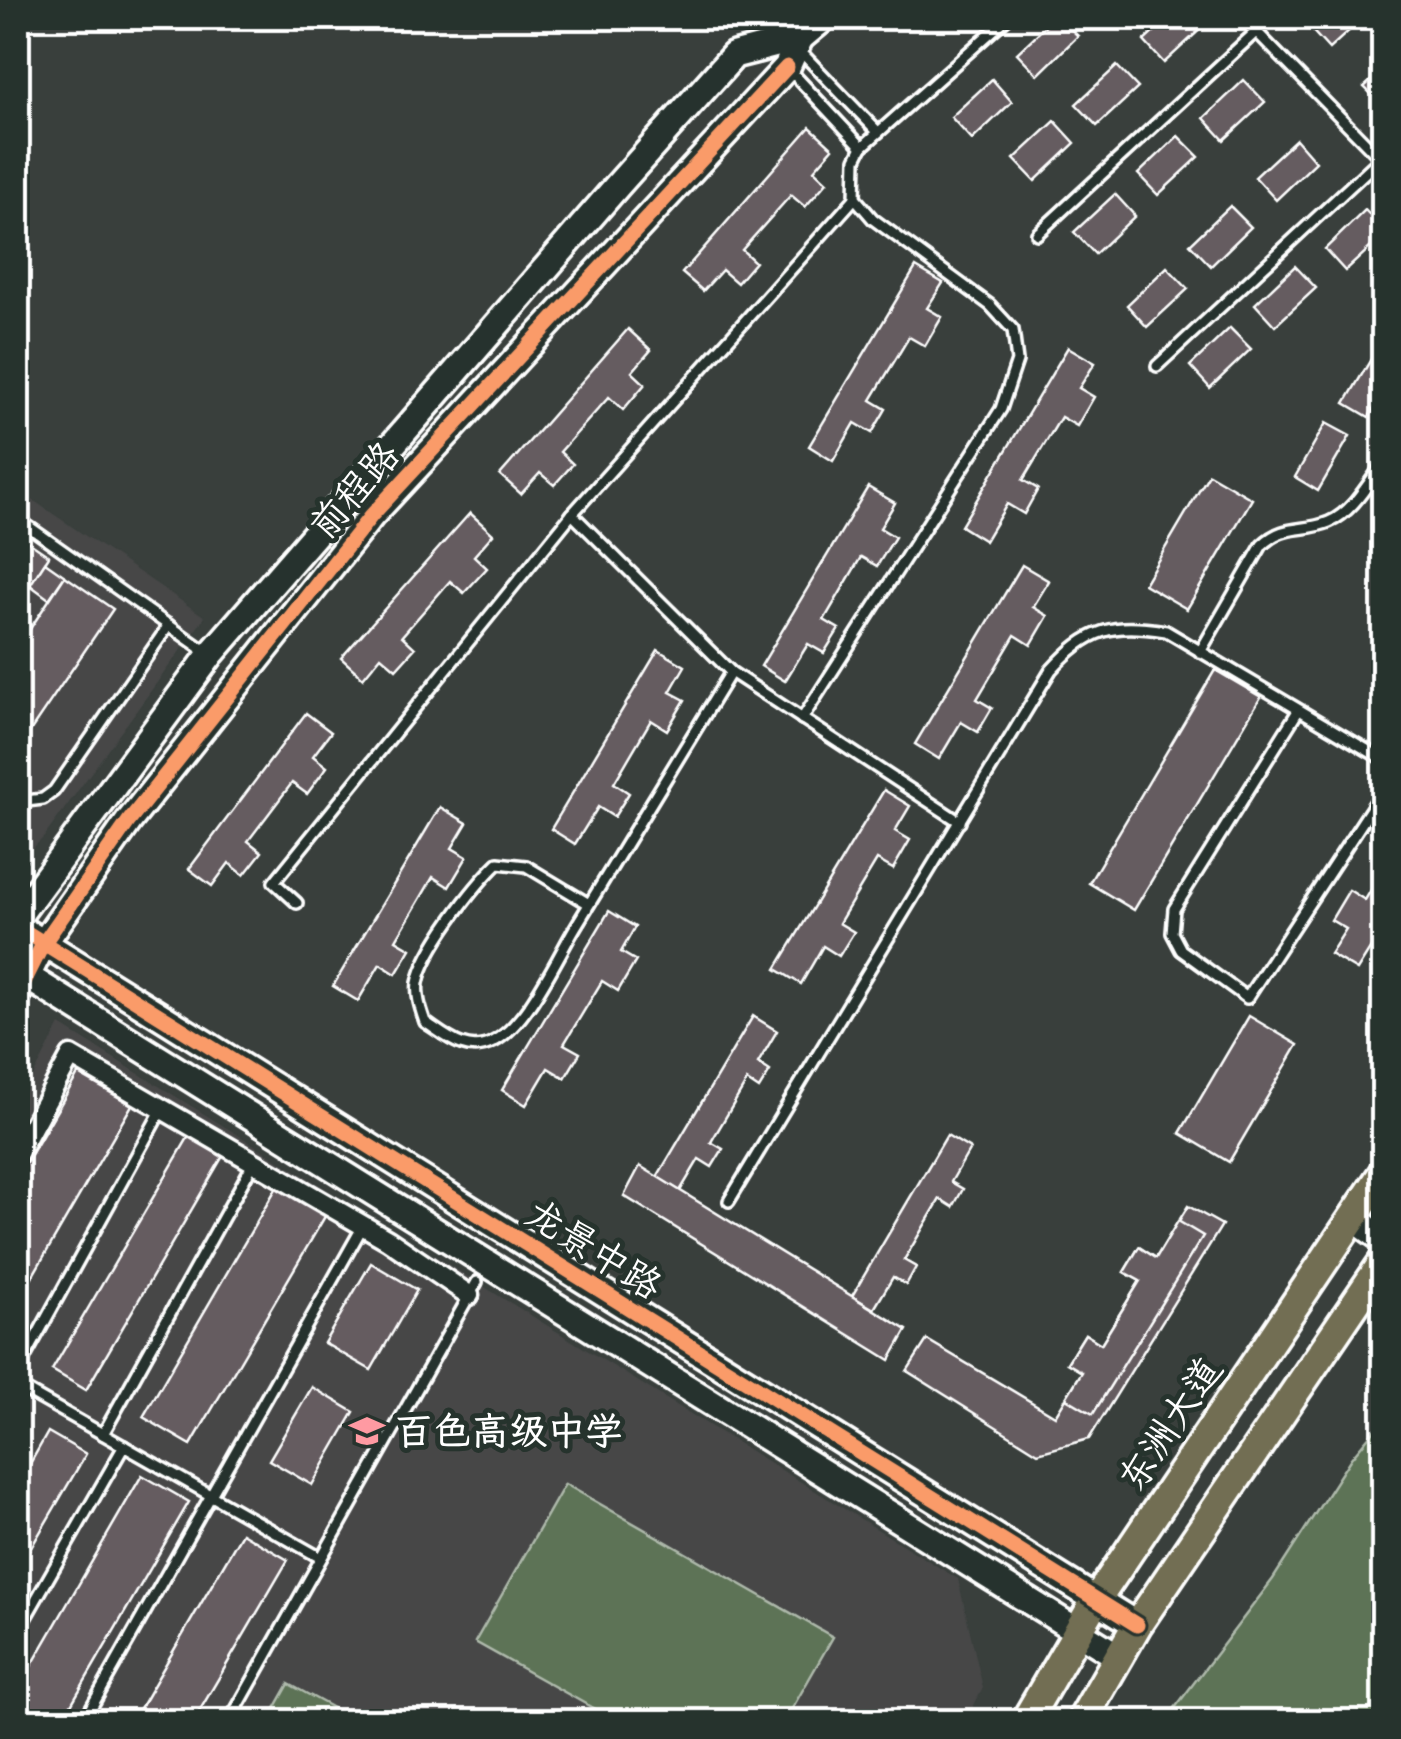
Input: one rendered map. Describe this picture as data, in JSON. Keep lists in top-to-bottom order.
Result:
{
  "streets": {
    "main road": ["东洲大道"],
    "street": ["前程路", "龙景中路"]
  },
  "crossings": [
    ["前程路", "龙景中路"],
    ["龙景中路", "东洲大道"]
  ],
  "places": {
    "school or university": ["百色高级中学"]
  }
}
